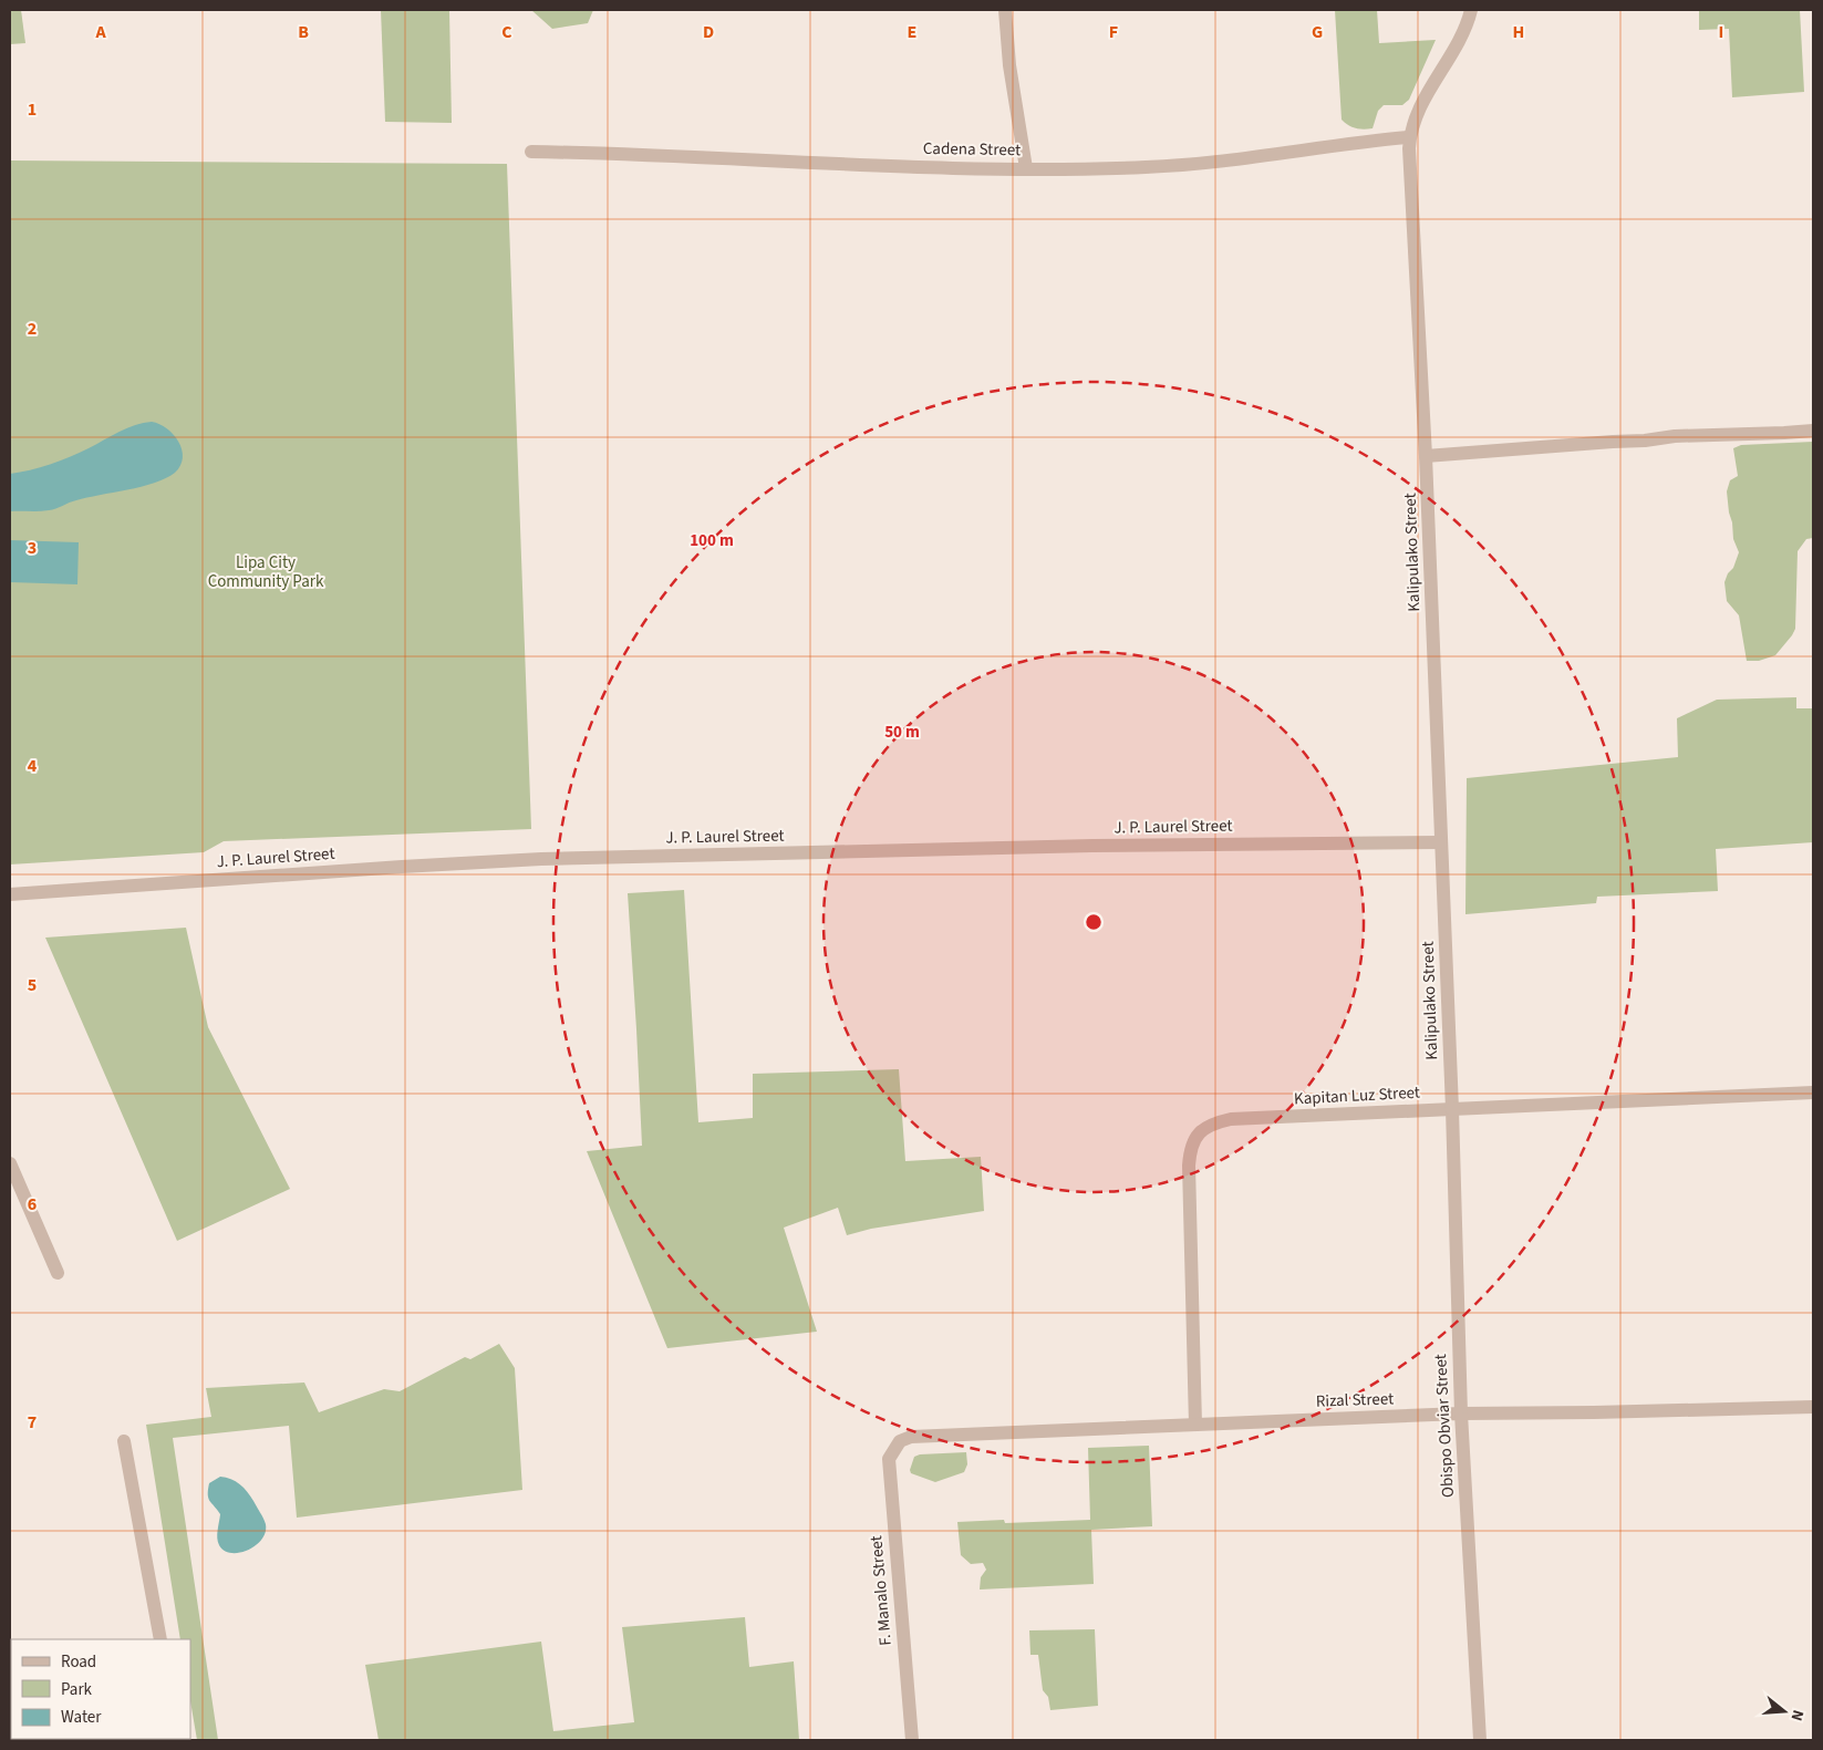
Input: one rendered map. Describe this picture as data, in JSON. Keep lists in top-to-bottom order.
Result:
{
  "streets": {
    "street": [
      "Cadena Street",
      "Kalipulako Street",
      "J. P. Laurel Street",
      "Kapitan Luz Street",
      "Rizal Street",
      "Obispo Obviar Street",
      "F. Manalo Street"
    ]
  },
  "crossings": [
    ["Cadena Street", "Kalipulako Street"],
    ["Kalipulako Street", "J. P. Laurel Street"],
    ["Kalipulako Street", "Kapitan Luz Street"],
    ["Kalipulako Street", "Obispo Obviar Street"],
    ["Kapitan Luz Street", "Rizal Street"],
    ["Kapitan Luz Street", "Obispo Obviar Street"],
    ["Rizal Street", "Obispo Obviar Street"],
    ["Rizal Street", "F. Manalo Street"]
  ],
  "parks": ["Lipa City Community Park"],
  "legend": ["Road", "Park", "Water"],
  "north": "right",
  "grid": {
    "columns": [
      "A",
      "B",
      "C",
      "D",
      "E",
      "F",
      "G",
      "H",
      "I"
    ],
    "rows": [
      "1",
      "2",
      "3",
      "4",
      "5",
      "6",
      "7"
    ]
  },
  "rings": ["100 m", "50 m"]
}
